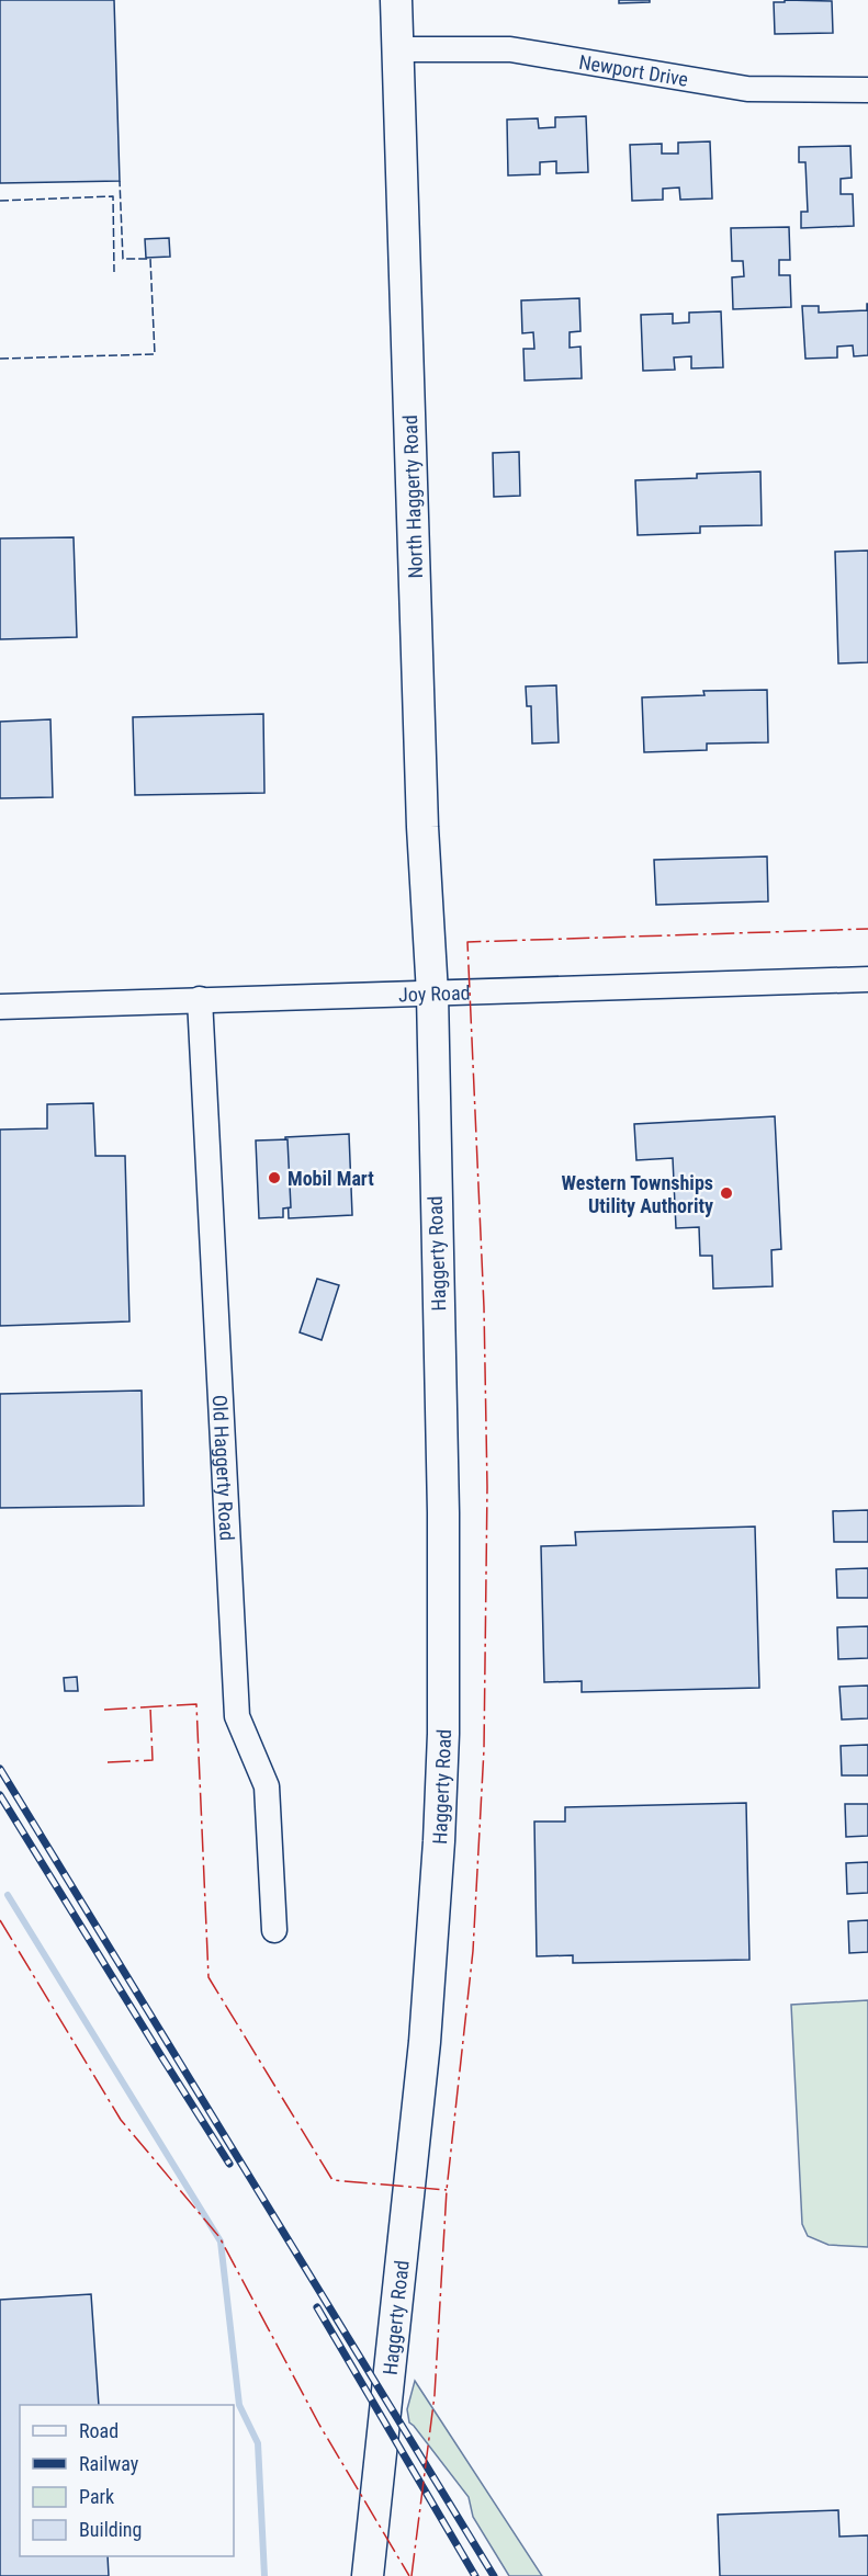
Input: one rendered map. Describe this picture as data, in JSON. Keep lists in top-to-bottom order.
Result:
{
  "streets": {
    "main road": ["North Haggerty Road", "Haggerty Road"],
    "street": ["Newport Drive", "Joy Road", "Old Haggerty Road"]
  },
  "crossings": [
    ["Newport Drive", "North Haggerty Road"],
    ["North Haggerty Road", "Joy Road"],
    ["North Haggerty Road", "Haggerty Road"],
    ["Joy Road", "Haggerty Road"],
    ["Joy Road", "Old Haggerty Road"]
  ],
  "places": ["Mobil Mart", "Western Townships Utility Authority"],
  "legend": [
    "Road",
    "Railway",
    "Park",
    "Building"
  ]
}
